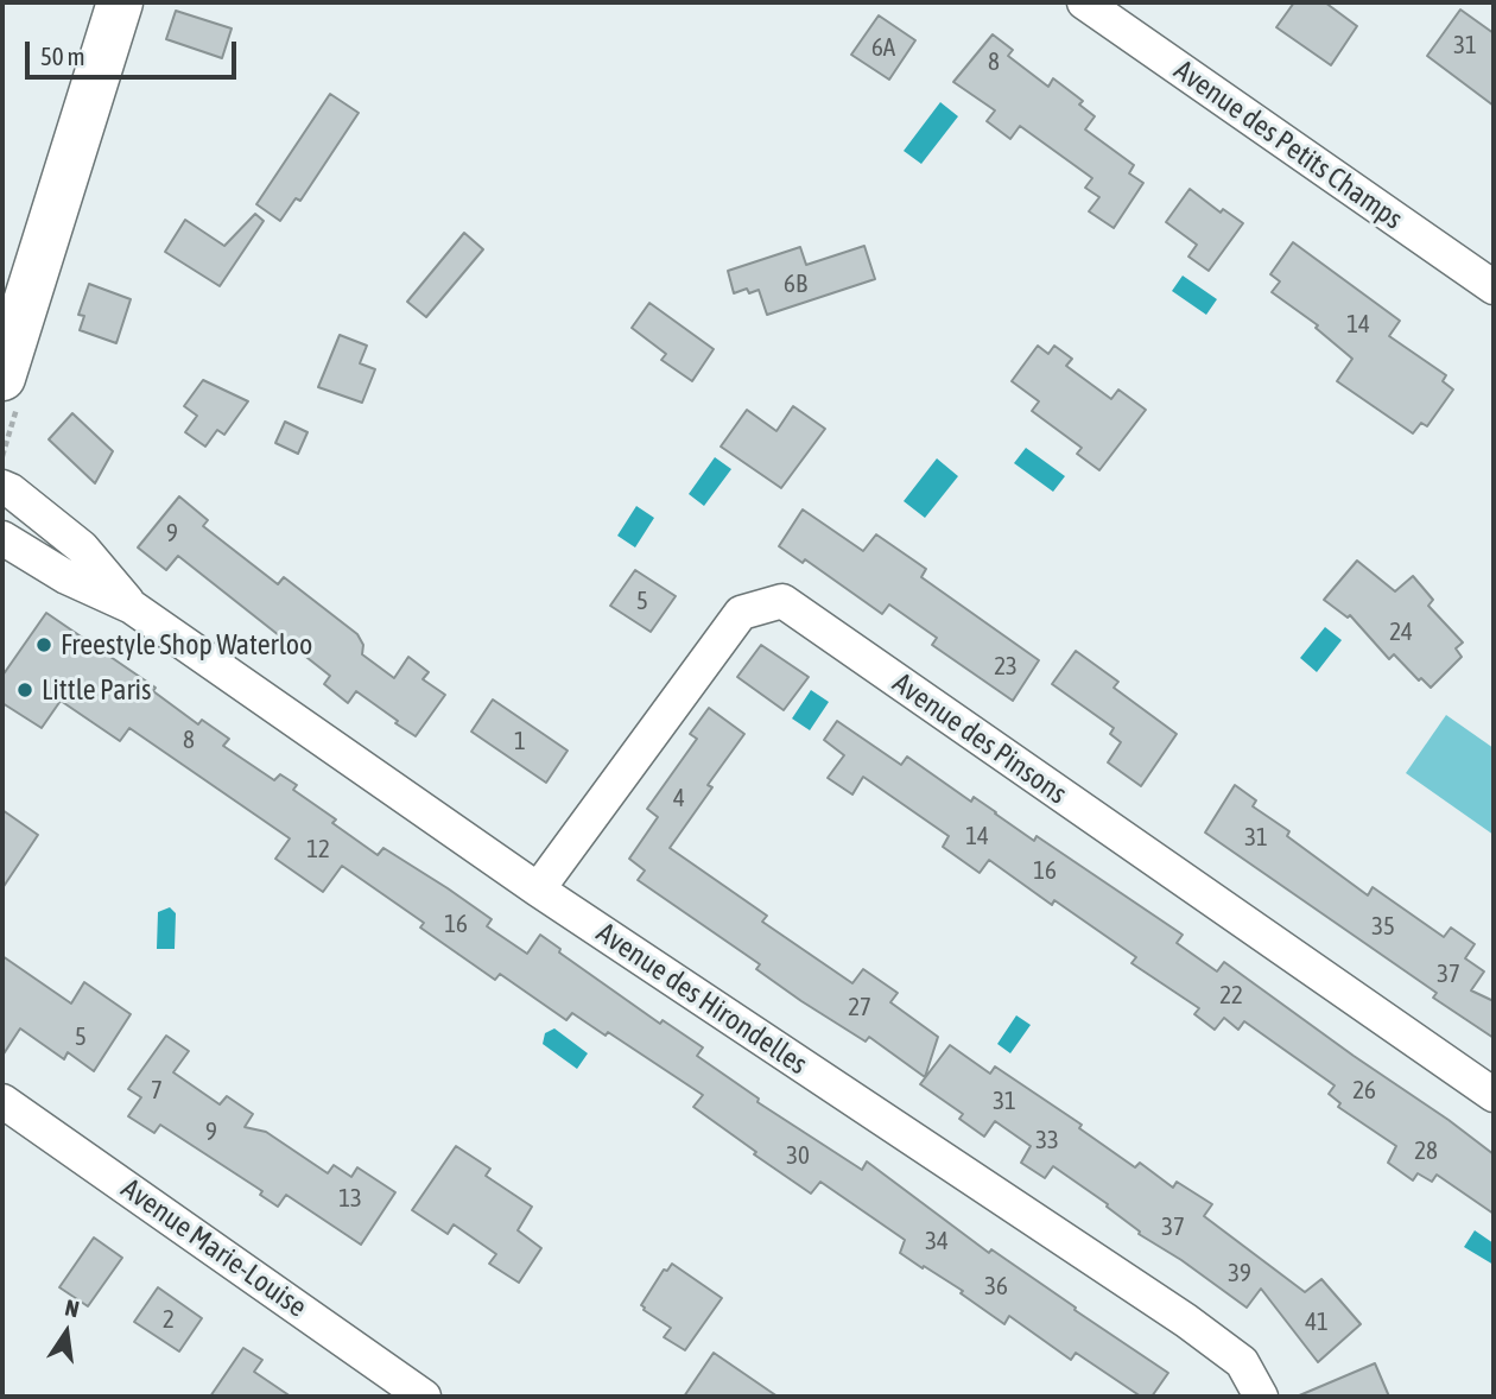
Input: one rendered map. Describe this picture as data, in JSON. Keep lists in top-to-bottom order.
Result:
{
  "streets": {
    "street": [
      "Avenue des Petits Champs",
      "Avenue des Pinsons",
      "Avenue des Hirondelles",
      "Avenue Marie-Louise"
    ]
  },
  "crossings": [
    ["Avenue des Pinsons", "Avenue des Hirondelles"]
  ],
  "places": ["Freestyle Shop Waterloo", "Little Paris"],
  "house_numbers": [
    "31",
    "6A",
    "8",
    "6B",
    "14",
    "9",
    "5",
    "24",
    "23",
    "8",
    "1",
    "4",
    "14",
    "31",
    "12",
    "16",
    "16",
    "35",
    "37",
    "22",
    "27",
    "5",
    "7",
    "26",
    "31",
    "9",
    "33",
    "28",
    "30",
    "13",
    "37",
    "34",
    "39",
    "36",
    "2",
    "41"
  ],
  "scale_bar": "50 m",
  "north": "top"
}
